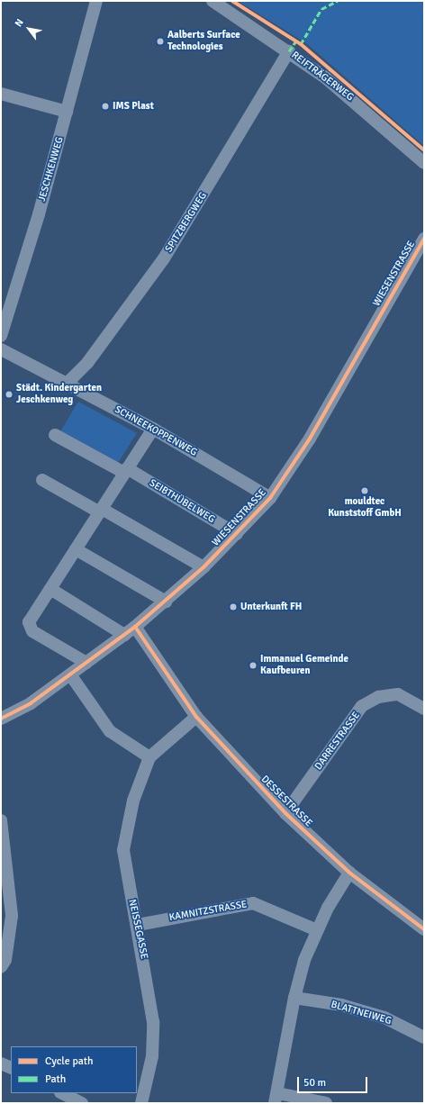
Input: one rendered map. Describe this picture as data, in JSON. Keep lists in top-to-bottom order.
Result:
{
  "streets": {
    "street": [
      "REIFTRÄGERWEG",
      "JESCHKENWEG",
      "SPITZBERGWEG",
      "WIESENSTRASSE",
      "SCHNEEKOPPENWEG",
      "SEIBTHÜBELWEG",
      "DARRESTRASSE",
      "DESSESTRASSE",
      "KAMNITZSTRASSE",
      "NEISSEGASSE",
      "BLATTNEIWEG"
    ]
  },
  "crossings": [
    ["REIFTRÄGERWEG", "SPITZBERGWEG"],
    ["SPITZBERGWEG", "SCHNEEKOPPENWEG"],
    ["WIESENSTRASSE", "SCHNEEKOPPENWEG"],
    ["WIESENSTRASSE", "SEIBTHÜBELWEG"],
    ["WIESENSTRASSE", "DESSESTRASSE"],
    ["DARRESTRASSE", "DESSESTRASSE"],
    ["DESSESTRASSE", "NEISSEGASSE"],
    ["KAMNITZSTRASSE", "NEISSEGASSE"]
  ],
  "places": [
    "Aalberts Surface Technologies",
    "IMS Plast",
    "Städt. Kindergarten Jeschkenweg",
    "mouldtec Kunststoff GmbH",
    "Unterkunft FH",
    "Immanuel Gemeinde Kaufbeuren"
  ],
  "legend": ["Cycle path", "Path"],
  "scale_bar": "50 m",
  "north": "top left"
}
